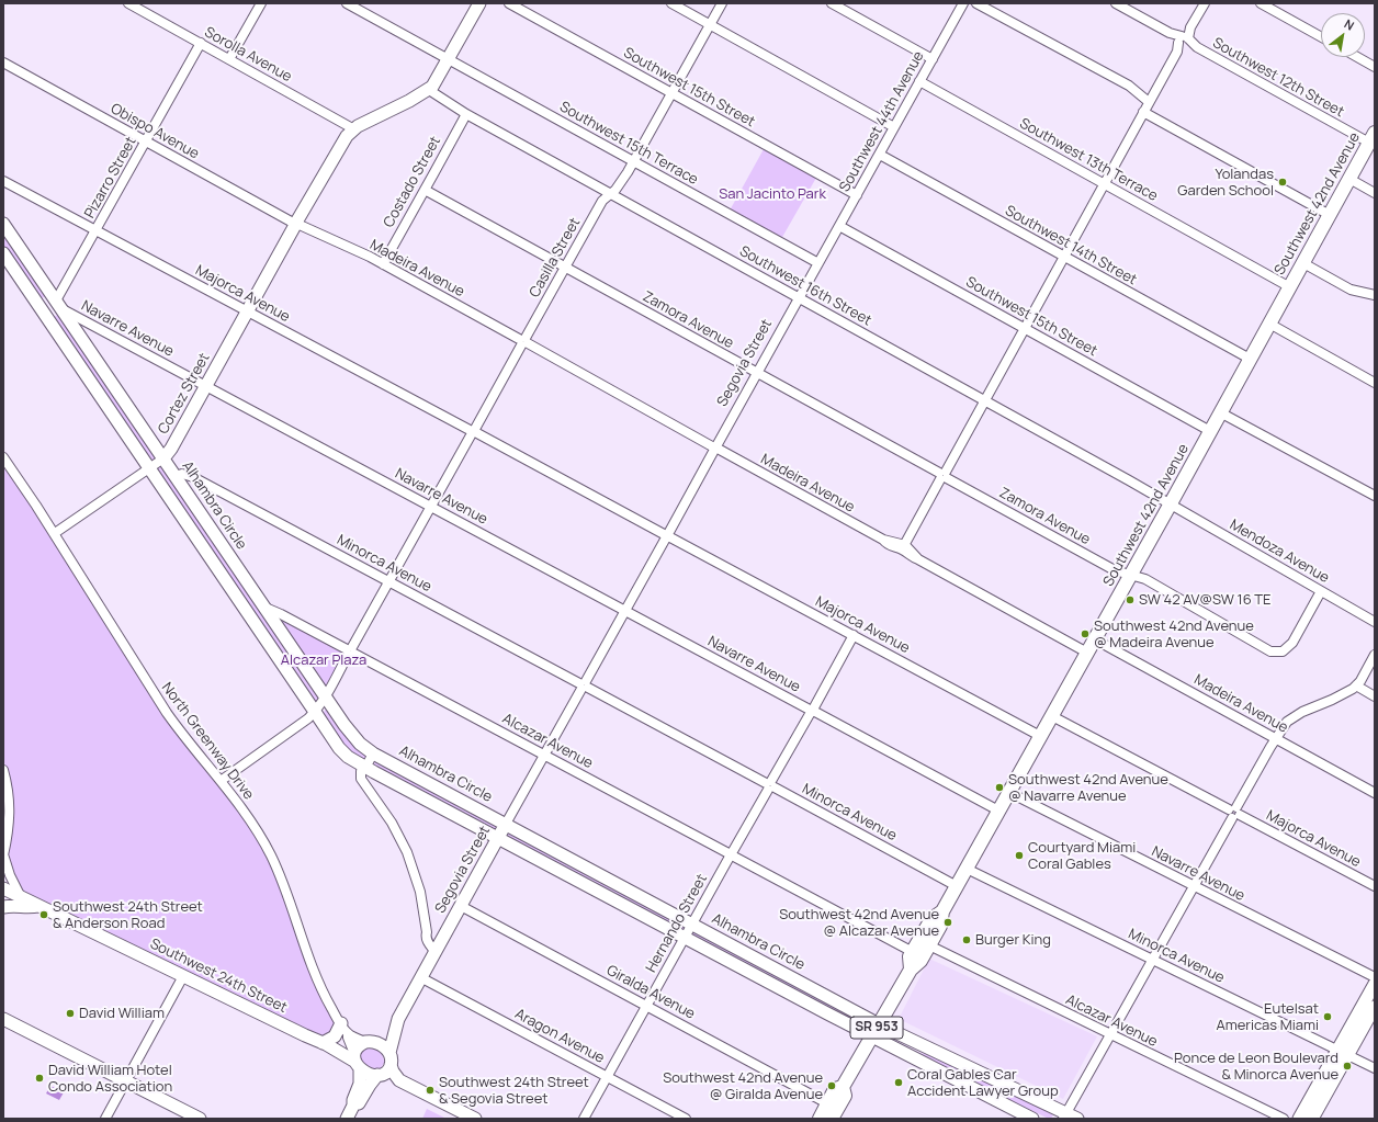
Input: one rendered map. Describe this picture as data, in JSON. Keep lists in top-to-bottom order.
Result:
{
  "streets": {
    "main road": ["Southwest 42nd Avenue", "SR 953"],
    "street": [
      "Sorolla Avenue",
      "Southwest 12th Street",
      "Southwest 15th Street",
      "Southwest 44th Avenue",
      "Obispo Avenue",
      "Southwest 15th Terrace",
      "Southwest 13th Terrace",
      "Pizarro Street",
      "Costado Street",
      "Southwest 14th Street",
      "Casilla Street",
      "Madeira Avenue",
      "Southwest 16th Street",
      "Majorca Avenue",
      "Zamora Avenue",
      "Navarre Avenue",
      "Segovia Street",
      "Cortez Street",
      "Alhambra Circle",
      "Mendoza Avenue",
      "Minorca Avenue",
      "North Greenway Drive",
      "Alcazar Avenue",
      "Hernando Street",
      "Southwest 24th Street",
      "Giralda Avenue",
      "Aragon Avenue"
    ]
  },
  "crossings": [
    ["Sorolla Avenue", "Pizarro Street"],
    ["Sorolla Avenue", "Cortez Street"],
    ["Southwest 12th Street", "Southwest 42nd Avenue"],
    ["Southwest 15th Street", "Southwest 44th Avenue"],
    ["Southwest 15th Street", "Southwest 42nd Avenue"],
    ["Southwest 15th Street", "Casilla Street"],
    ["Southwest 44th Avenue", "Southwest 15th Terrace"],
    ["Southwest 44th Avenue", "Southwest 13th Terrace"],
    ["Southwest 44th Avenue", "Southwest 14th Street"],
    ["Southwest 44th Avenue", "Southwest 16th Street"],
    ["Southwest 44th Avenue", "Segovia Street"],
    ["Obispo Avenue", "Pizarro Street"],
    ["Obispo Avenue", "Madeira Avenue"],
    ["Obispo Avenue", "Cortez Street"],
    ["Southwest 15th Terrace", "Casilla Street"],
    ["Southwest 15th Terrace", "Cortez Street"],
    ["Southwest 13th Terrace", "Southwest 42nd Avenue"],
    ["Pizarro Street", "Majorca Avenue"],
    ["Pizarro Street", "Navarre Avenue"],
    ["Pizarro Street", "Alhambra Circle"],
    ["Costado Street", "Madeira Avenue"],
    ["Costado Street", "Southwest 16th Street"],
    ["Costado Street", "Zamora Avenue"],
    ["Southwest 42nd Avenue", "Southwest 14th Street"],
    ["Southwest 42nd Avenue", "Madeira Avenue"],
    ["Southwest 42nd Avenue", "Southwest 16th Street"],
    ["Southwest 42nd Avenue", "Majorca Avenue"],
    ["Southwest 42nd Avenue", "Zamora Avenue"],
    ["Southwest 42nd Avenue", "Navarre Avenue"],
    ["Southwest 42nd Avenue", "Alhambra Circle"],
    ["Southwest 42nd Avenue", "Mendoza Avenue"],
    ["Southwest 42nd Avenue", "Minorca Avenue"],
    ["Southwest 42nd Avenue", "Alcazar Avenue"],
    ["Southwest 42nd Avenue", "Giralda Avenue"],
    ["Casilla Street", "Madeira Avenue"],
    ["Casilla Street", "Southwest 16th Street"],
    ["Casilla Street", "Majorca Avenue"],
    ["Casilla Street", "Zamora Avenue"],
    ["Casilla Street", "Navarre Avenue"],
    ["Casilla Street", "Alhambra Circle"],
    ["Casilla Street", "Minorca Avenue"],
    ["Casilla Street", "North Greenway Drive"],
    ["Casilla Street", "Alcazar Avenue"],
    ["Madeira Avenue", "Segovia Street"],
    ["Madeira Avenue", "Cortez Street"],
    ["Southwest 16th Street", "Segovia Street"],
    ["Southwest 16th Street", "Cortez Street"],
    ["Southwest 16th Street", "Mendoza Avenue"],
    ["Majorca Avenue", "Segovia Street"],
    ["Majorca Avenue", "Cortez Street"],
    ["Majorca Avenue", "Hernando Street"],
    ["Zamora Avenue", "Segovia Street"],
    ["Zamora Avenue", "Mendoza Avenue"],
    ["Navarre Avenue", "Segovia Street"],
    ["Navarre Avenue", "Cortez Street"],
    ["Navarre Avenue", "Alhambra Circle"],
    ["Navarre Avenue", "Hernando Street"],
    ["Segovia Street", "Alhambra Circle"],
    ["Segovia Street", "Minorca Avenue"],
    ["Segovia Street", "North Greenway Drive"],
    ["Segovia Street", "Alcazar Avenue"],
    ["Segovia Street", "Southwest 24th Street"],
    ["Segovia Street", "Giralda Avenue"],
    ["Segovia Street", "Aragon Avenue"],
    ["Cortez Street", "Alhambra Circle"],
    ["Cortez Street", "North Greenway Drive"],
    ["Alhambra Circle", "Minorca Avenue"],
    ["Alhambra Circle", "Alcazar Avenue"],
    ["Alhambra Circle", "Hernando Street"],
    ["Minorca Avenue", "Hernando Street"],
    ["North Greenway Drive", "Southwest 24th Street"],
    ["Alcazar Avenue", "Hernando Street"],
    ["Hernando Street", "Giralda Avenue"],
    ["Hernando Street", "Aragon Avenue"]
  ],
  "parks": ["San Jacinto Park", "Alcazar Plaza"],
  "places": [
    "Yolandas Garden School",
    "SW 42 AV@SW 16 TE",
    "Southwest 42nd Avenue @ Madeira Avenue",
    "Southwest 42nd Avenue @ Navarre Avenue",
    "Courtyard Miami Coral Gables",
    "Southwest 24th Street & Anderson Road",
    "Southwest 42nd Avenue @ Alcazar Avenue",
    "Burger King",
    "David William",
    "Eutelsat Americas Miami",
    "Ponce de Leon Boulevard & Minorca Avenue",
    "David William Hotel Condo Association",
    "Coral Gables Car Accident Lawyer Group",
    "Southwest 42nd Avenue @ Giralda Avenue",
    "Southwest 24th Street & Segovia Street"
  ],
  "north": "top right"
}
